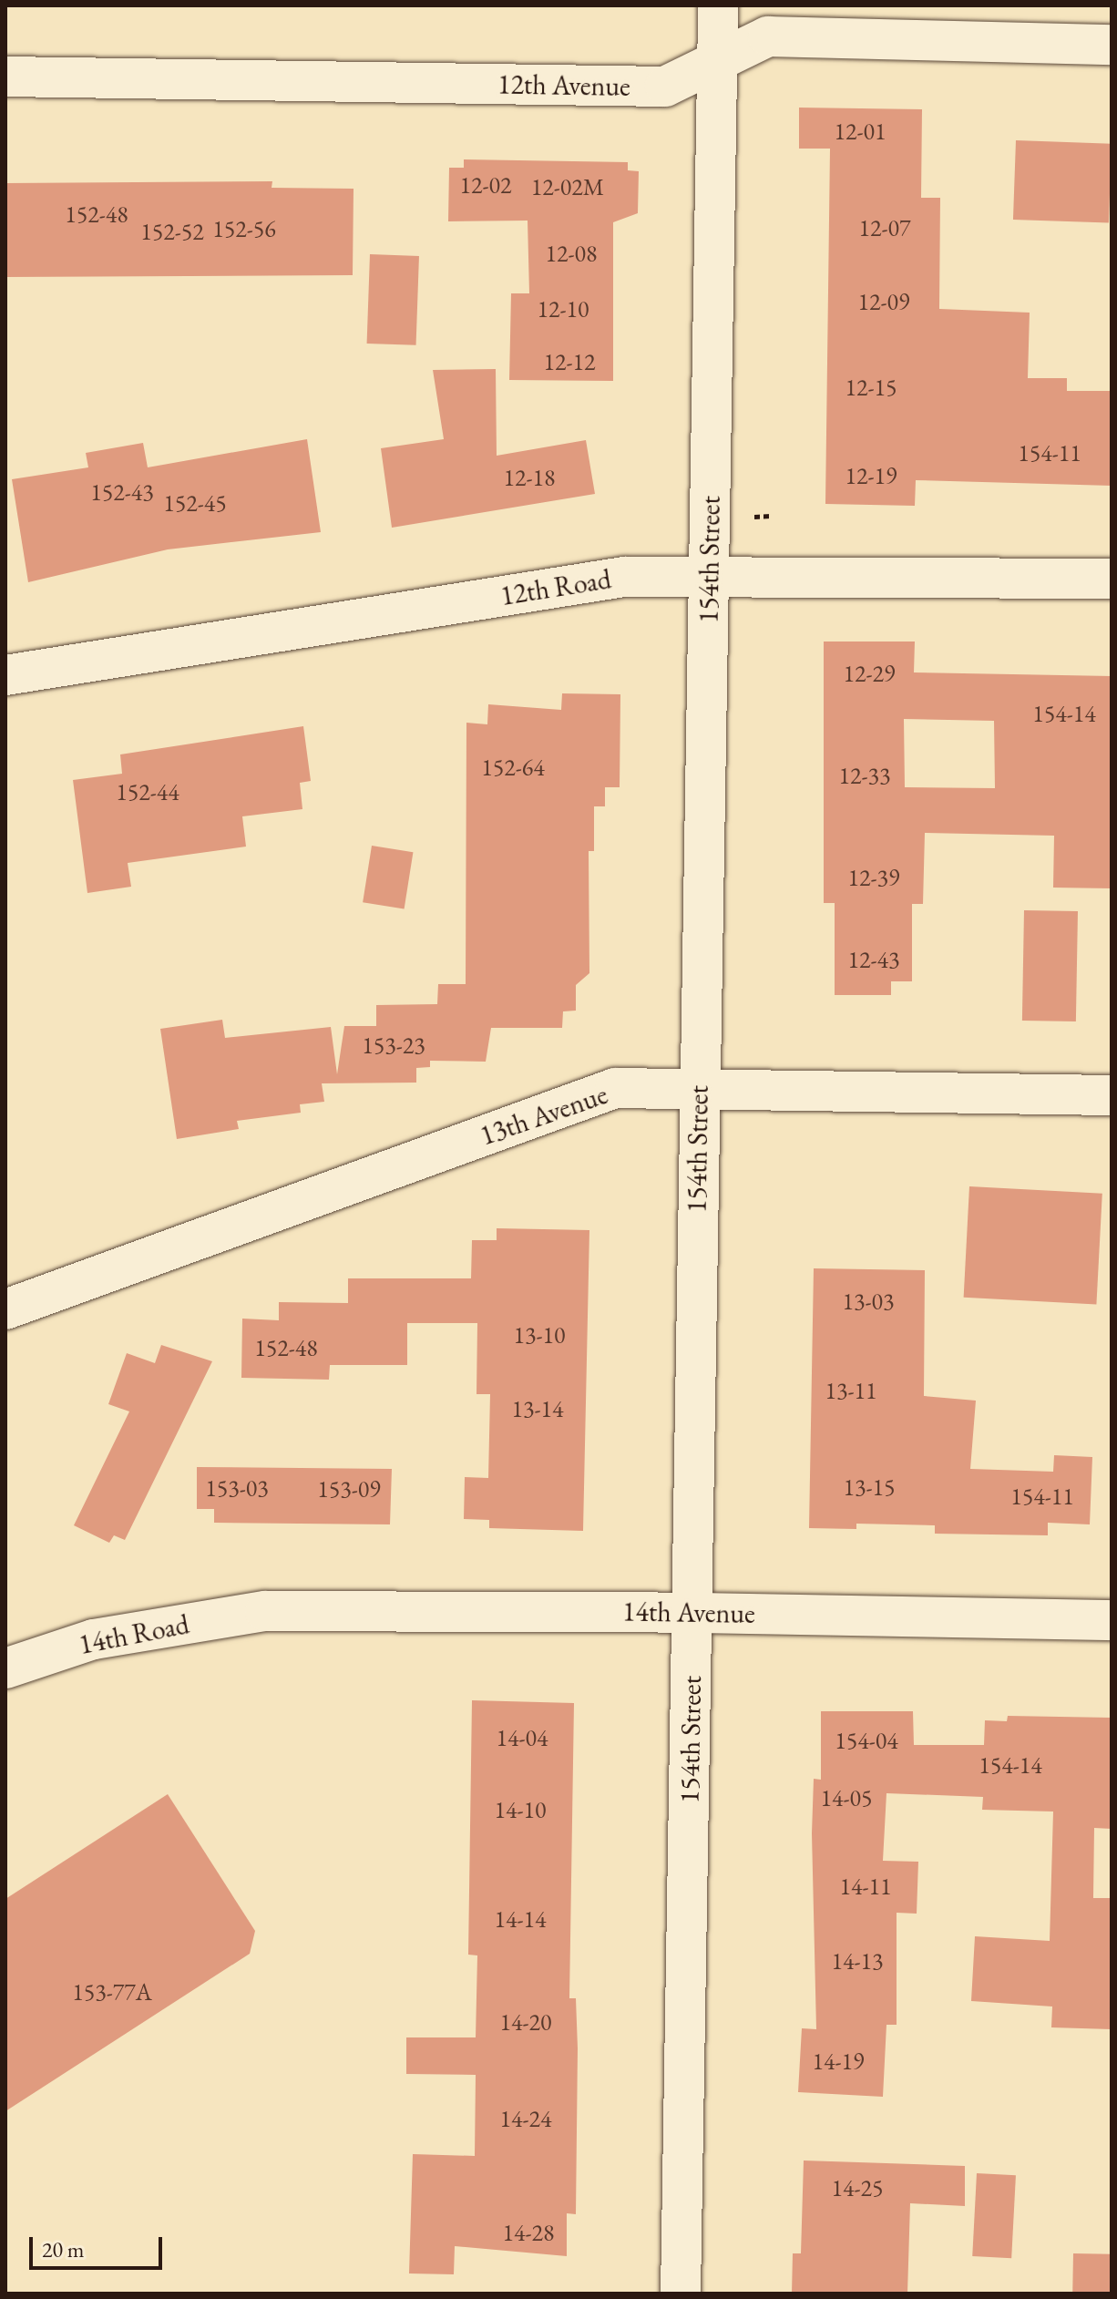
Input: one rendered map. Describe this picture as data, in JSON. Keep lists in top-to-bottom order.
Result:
{
  "streets": {
    "street": [
      "12th Avenue",
      "154th Street",
      "12th Road",
      "13th Avenue",
      "14th Avenue",
      "14th Road"
    ]
  },
  "crossings": [
    ["12th Avenue", "154th Street"],
    ["154th Street", "12th Road"],
    ["154th Street", "13th Avenue"],
    ["154th Street", "14th Avenue"],
    ["14th Avenue", "14th Road"]
  ],
  "house_numbers": [
    "12-01",
    "12-02",
    "12-02M",
    "152-48",
    "12-07",
    "152-56",
    "152-52",
    "12-08",
    "12-09",
    "12-10",
    "12-12",
    "12-15",
    "154-11",
    "12-19",
    "12-18",
    "152-43",
    "152-45",
    "12-29",
    "154-14",
    "152-64",
    "12-33",
    "152-44",
    "12-39",
    "12-43",
    "153-23",
    "13-03",
    "13-10",
    "152-48",
    "13-11",
    "13-14",
    "13-15",
    "153-03",
    "153-09",
    "154-11",
    "14-04",
    "154-04",
    "154-14",
    "14-05",
    "14-10",
    "14-11",
    "14-14",
    "14-13",
    "153-77A",
    "14-20",
    "14-19",
    "14-24",
    "14-25",
    "14-28"
  ],
  "scale_bar": "20 m"
}
